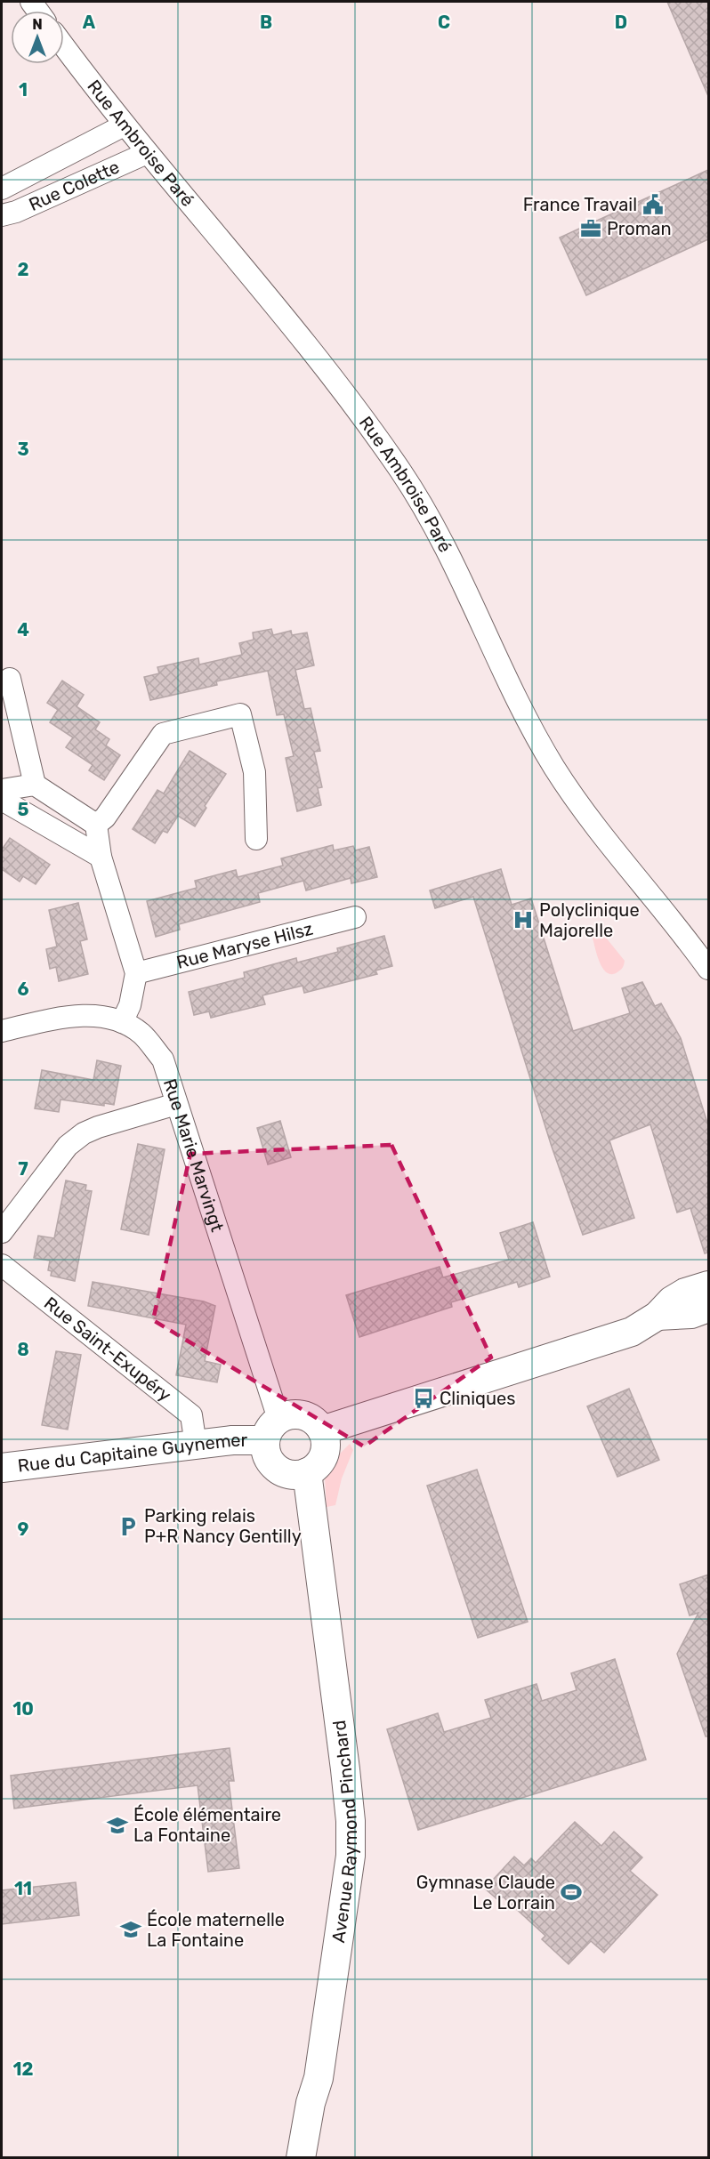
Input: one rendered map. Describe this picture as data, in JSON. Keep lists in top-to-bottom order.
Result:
{
  "streets": {
    "street": [
      "Rue Ambroise Paré",
      "Rue Colette",
      "Rue Maryse Hilsz",
      "Rue Marie Marvingt",
      "Rue Saint-Exupéry",
      "Rue du Capitaine Guynemer",
      "Avenue Raymond Pinchard"
    ]
  },
  "crossings": [
    ["Rue Ambroise Paré", "Rue Colette"],
    ["Rue Marie Marvingt", "Rue du Capitaine Guynemer"],
    ["Rue Marie Marvingt", "Avenue Raymond Pinchard"],
    ["Rue Saint-Exupéry", "Rue du Capitaine Guynemer"],
    ["Rue du Capitaine Guynemer", "Avenue Raymond Pinchard"]
  ],
  "places": {
    "public building": ["France Travail"],
    "office": ["Proman"],
    "hospital": ["Polyclinique Majorelle"],
    "bus stop": ["Cliniques"],
    "parking": ["Parking relais P+R Nancy Gentilly"],
    "school or university": ["École élémentaire La Fontaine", "École maternelle La Fontaine"],
    "sports": ["Gymnase Claude Le Lorrain"]
  },
  "north": "top",
  "grid": {
    "columns": [
      "A",
      "B",
      "C",
      "D"
    ],
    "rows": [
      "1",
      "2",
      "3",
      "4",
      "5",
      "6",
      "7",
      "8",
      "9",
      "10",
      "11",
      "12"
    ]
  }
}
